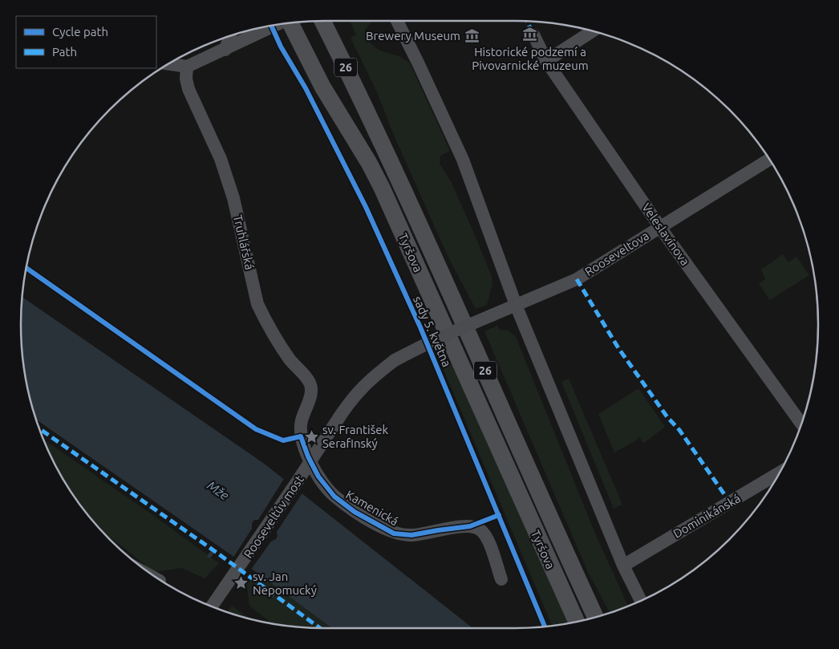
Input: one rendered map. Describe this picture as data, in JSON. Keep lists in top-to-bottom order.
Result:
{
  "streets": {
    "main road": ["26", "Tyršova"],
    "street": [
      "Veleslavínova",
      "Truhlářská",
      "Rooseveltova",
      "Kamenická",
      "Dominikánská",
      "Rooseveltův most"
    ],
    "cycle path": ["sady 5. května"]
  },
  "crossings": [
    ["Veleslavínova", "Rooseveltova"],
    ["Truhlářská", "Kamenická"],
    ["Rooseveltova", "Rooseveltův most"]
  ],
  "water": ["Mže"],
  "places": {
    "museum": ["Historické podzemí a Pivovarnické muzeum", "Brewery Museum"],
    "place": ["sv. František Serafinský", "sv. Jan Nepomucký"]
  },
  "legend": ["Cycle path", "Path"]
}
